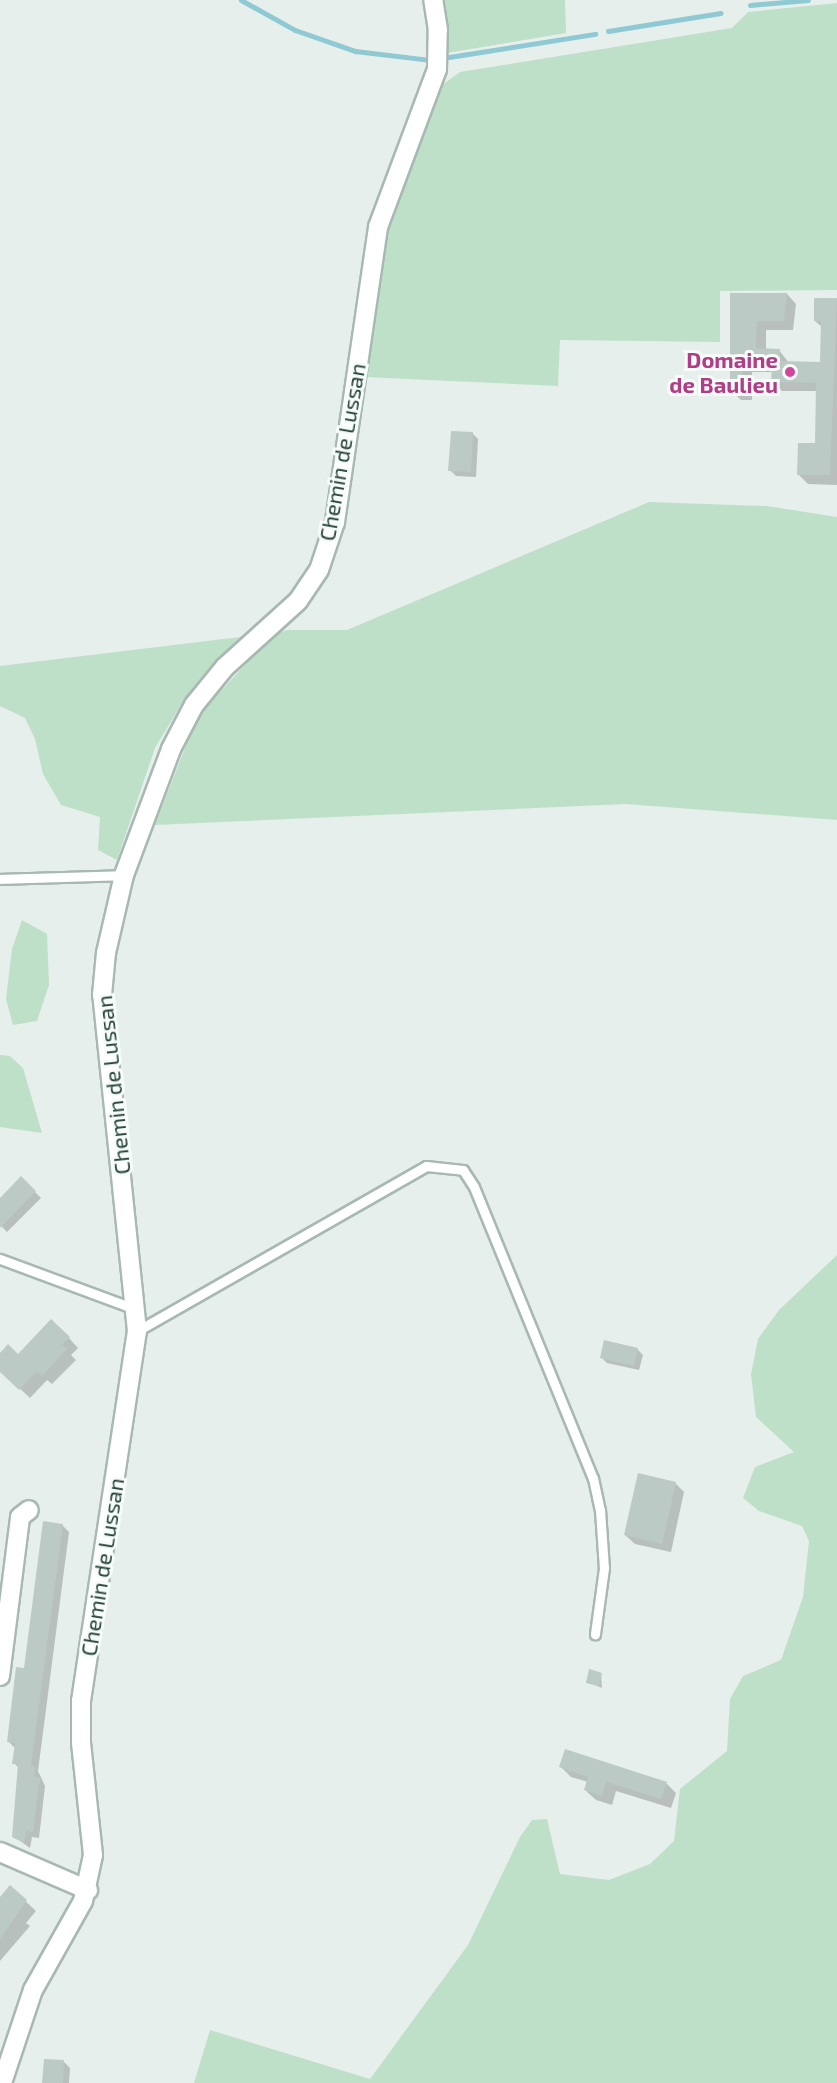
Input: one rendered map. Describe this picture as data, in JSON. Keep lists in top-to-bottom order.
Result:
{
  "streets": {
    "street": ["Chemin de Lussan"]
  },
  "places": ["Domaine de Baulieu"]
}
